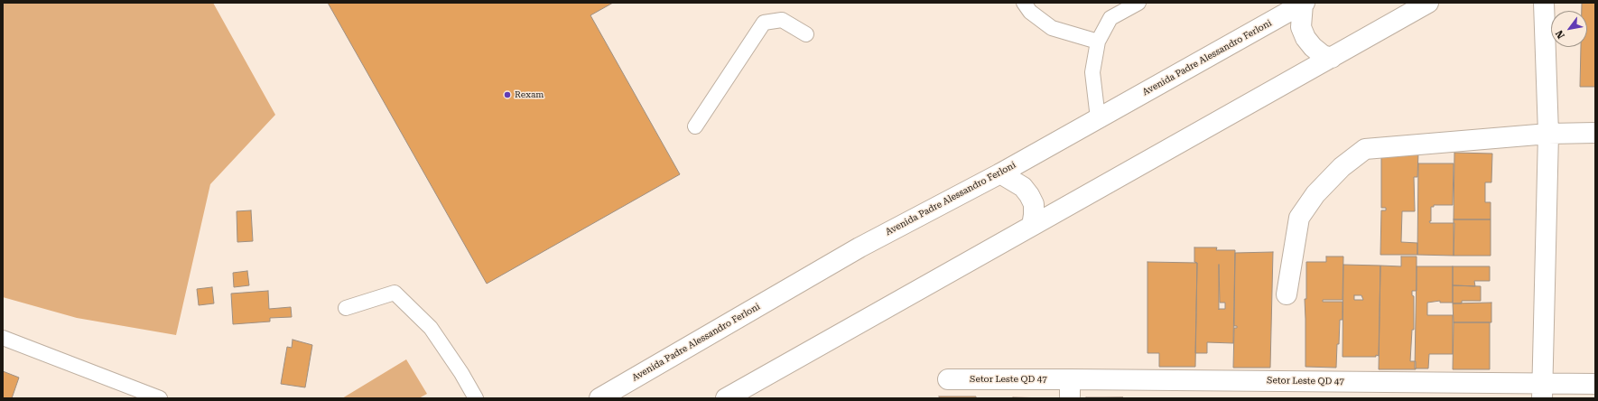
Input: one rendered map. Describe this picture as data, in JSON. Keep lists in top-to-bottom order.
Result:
{
  "streets": {
    "main road": ["Avenida Padre Alessandro Ferloni", "Setor Leste QD 47"]
  },
  "places": ["Rexam"],
  "north": "bottom left"
}
